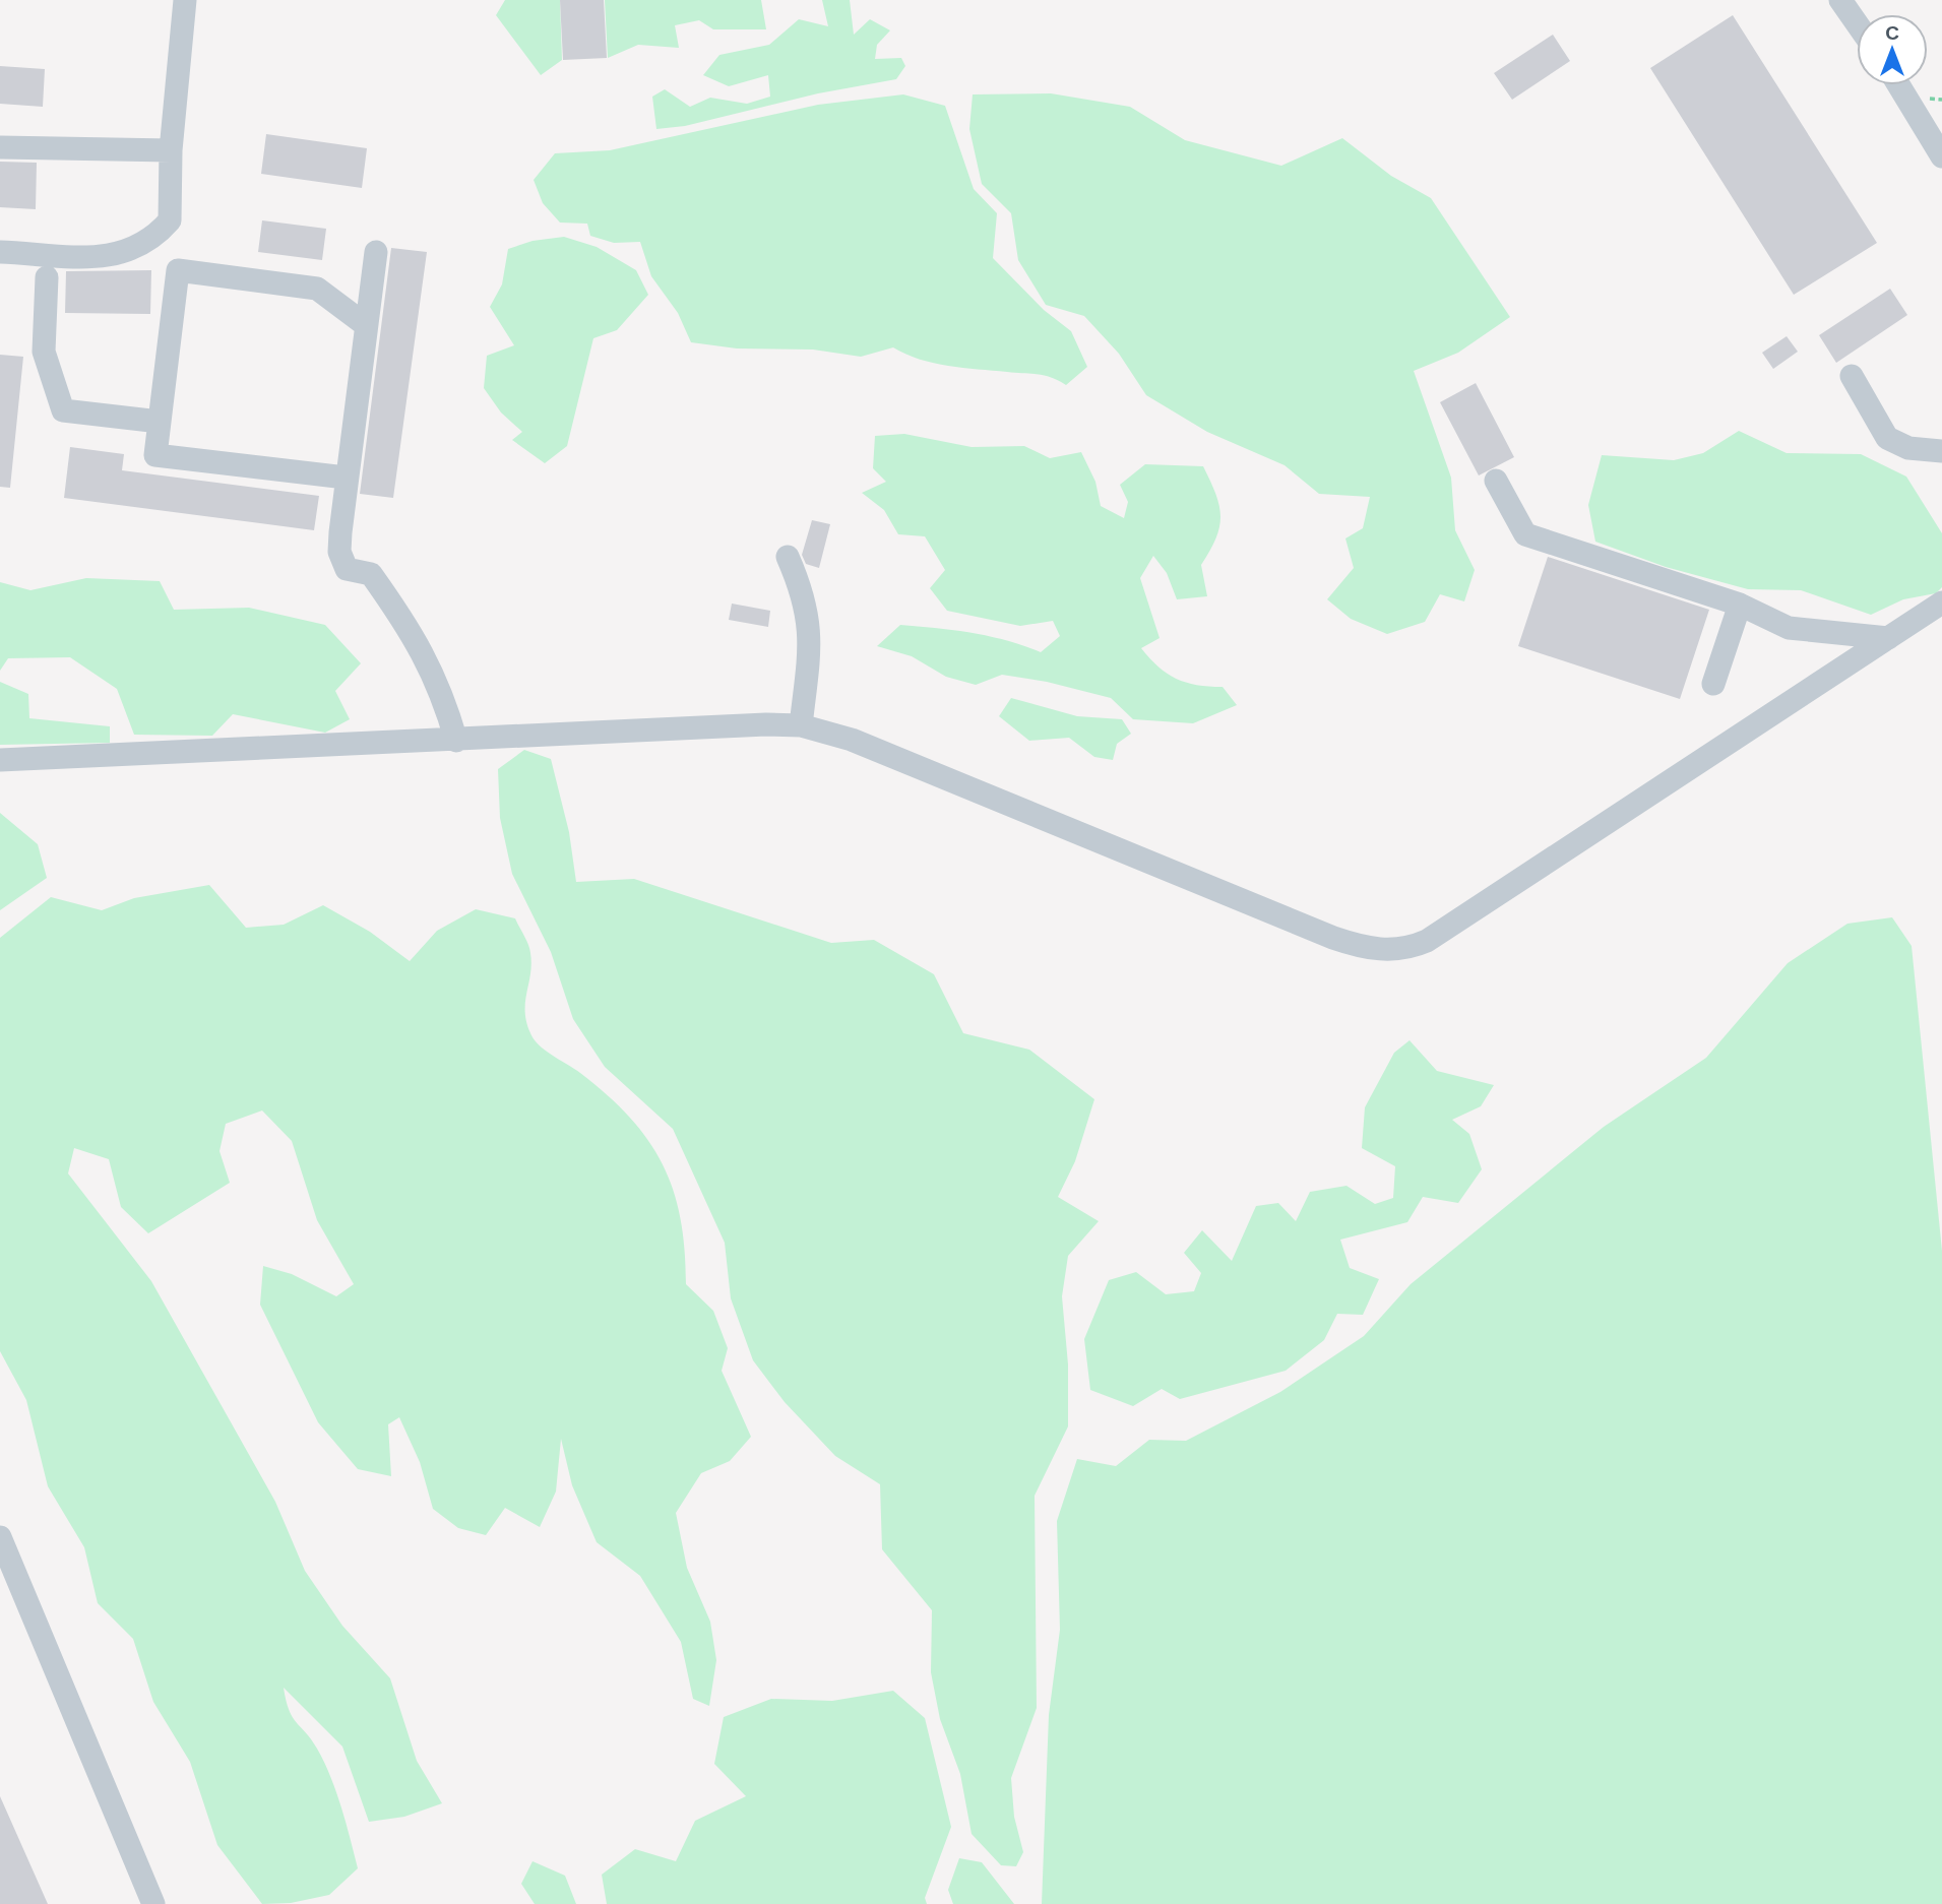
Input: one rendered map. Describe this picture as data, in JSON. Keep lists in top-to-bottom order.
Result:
{
  "north": "top"
}
